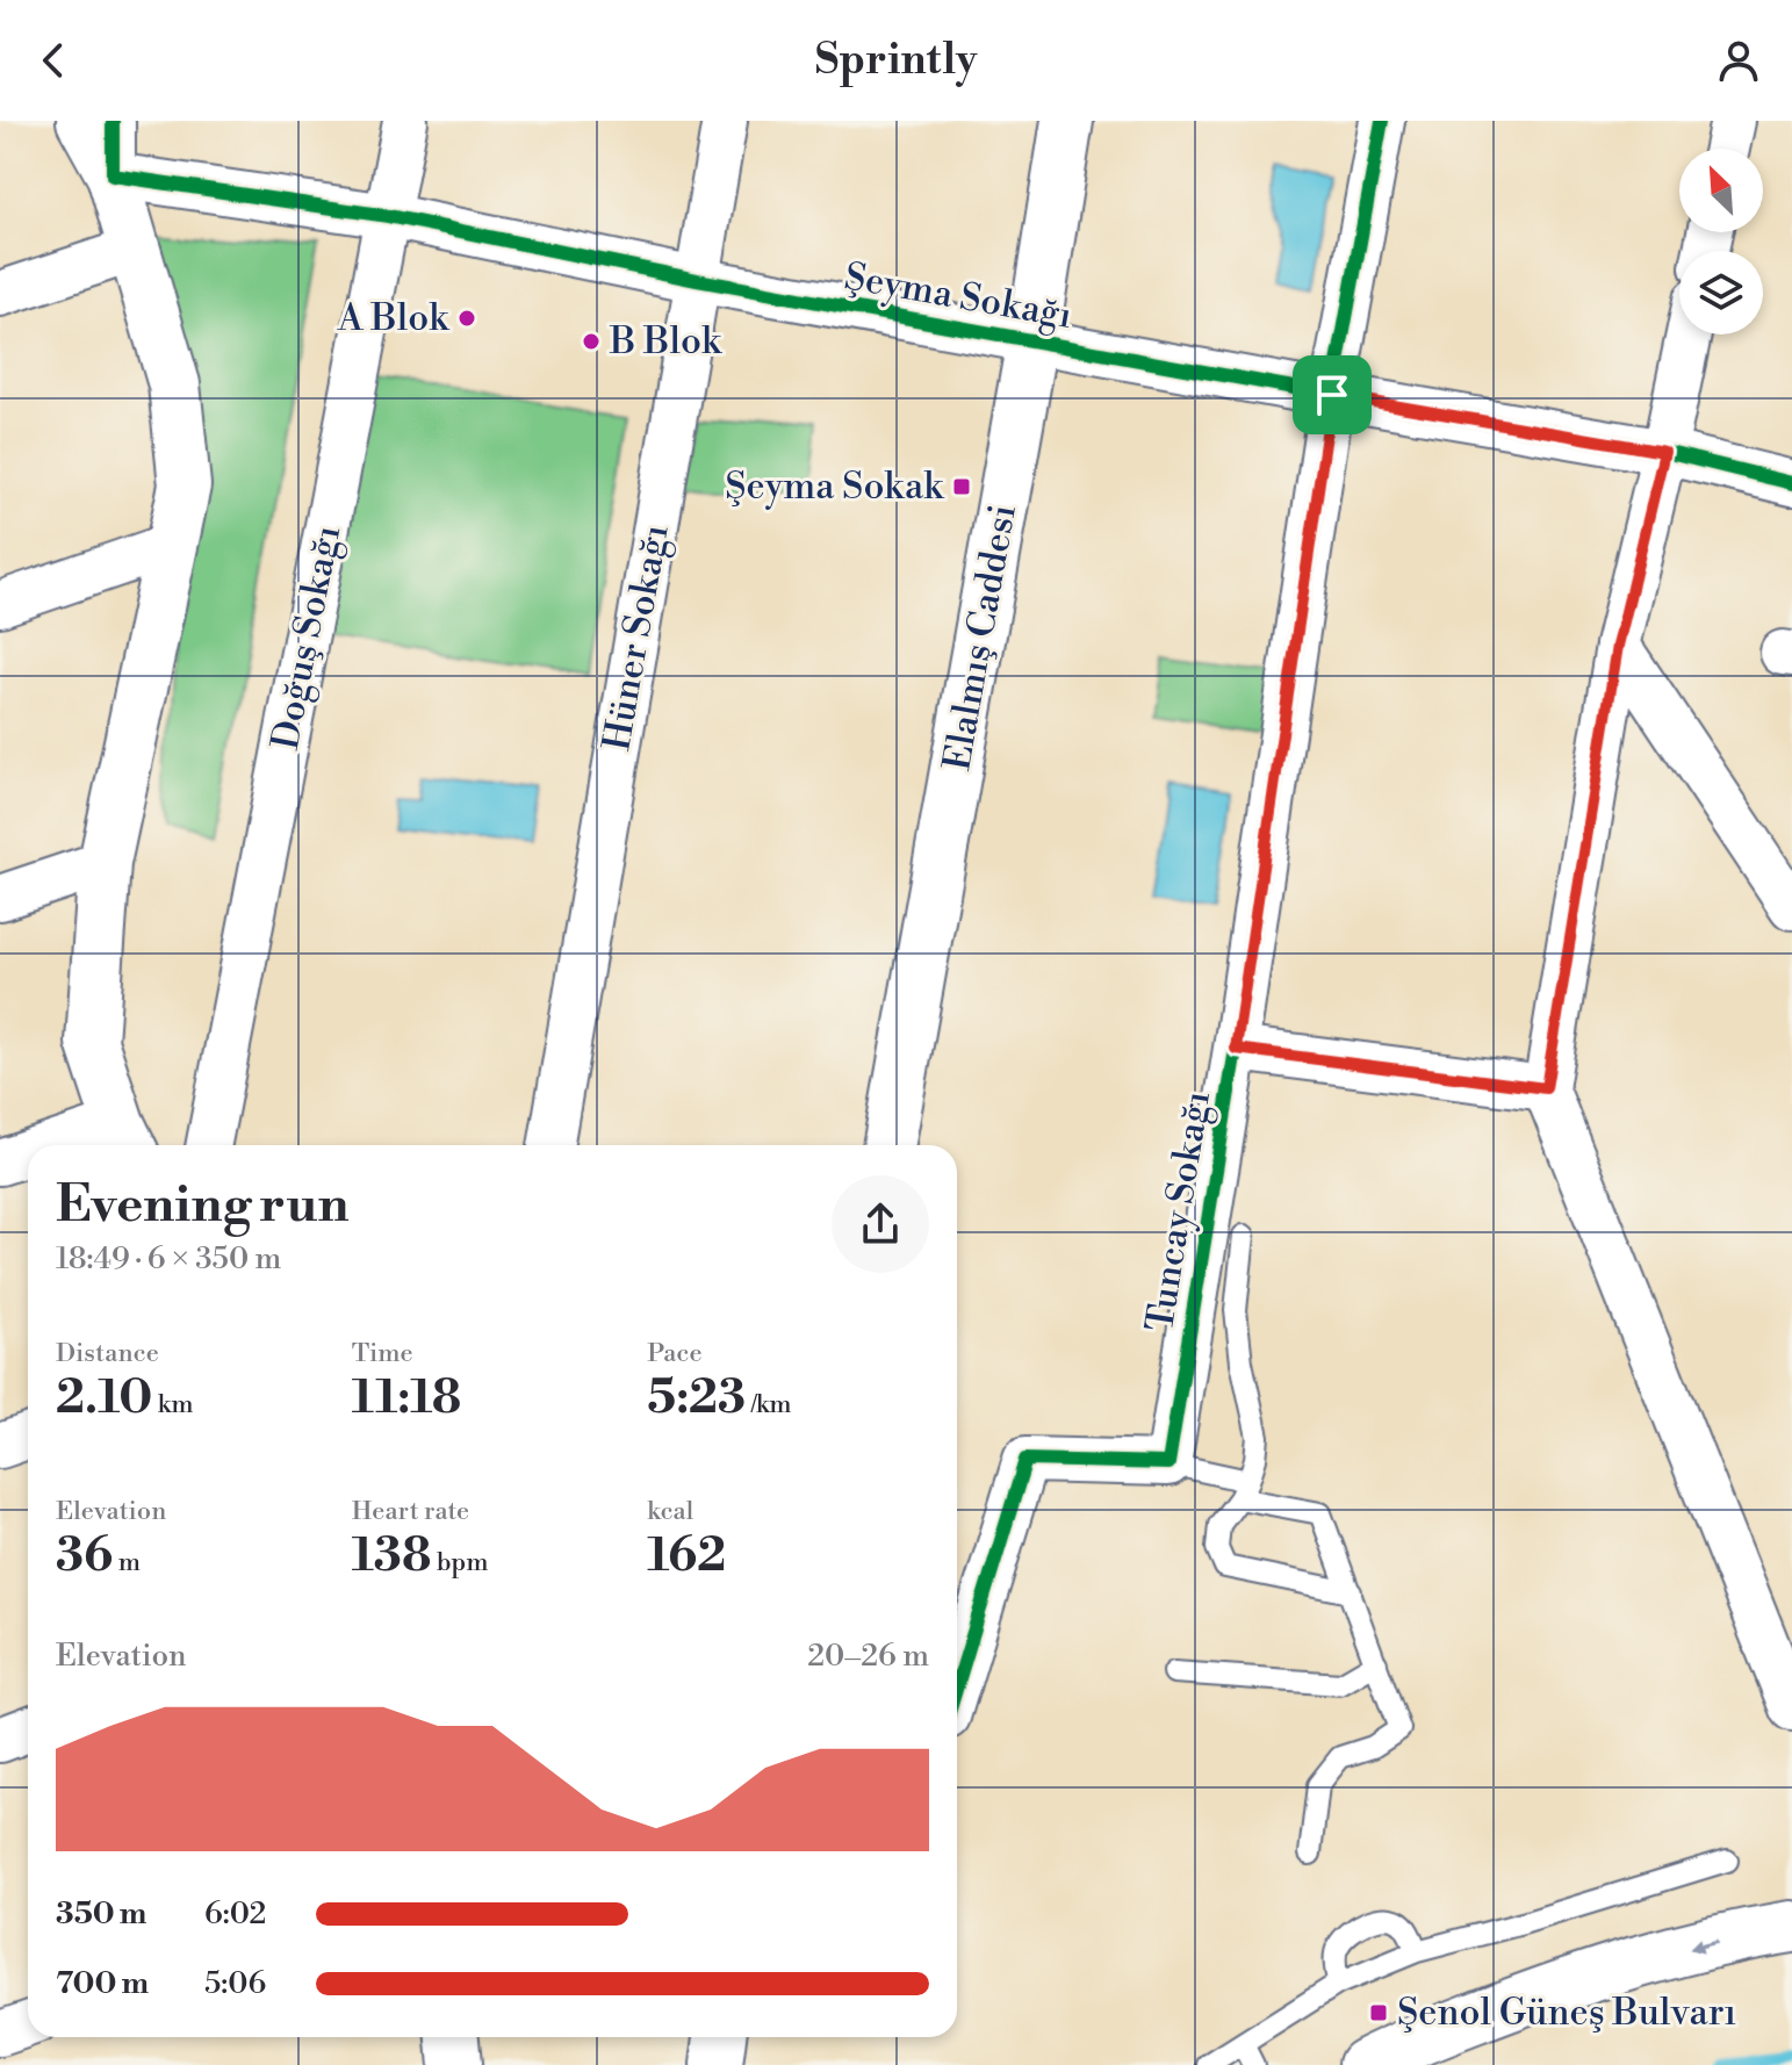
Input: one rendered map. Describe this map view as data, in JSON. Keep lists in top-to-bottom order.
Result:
{
  "streets": {
    "street": [
      "Şeyma Sokağı",
      "Doğuş Sokağı",
      "Hüner Sokağı",
      "Elalmış Caddesi",
      "Tuncay Sokağı"
    ]
  },
  "crossings": [
    ["Şeyma Sokağı", "Doğuş Sokağı"],
    ["Şeyma Sokağı", "Hüner Sokağı"],
    ["Şeyma Sokağı", "Elalmış Caddesi"],
    ["Şeyma Sokağı", "Tuncay Sokağı"]
  ],
  "places": {
    "other": ["A Blok", "B Blok"],
    "transit": ["Şeyma Sokak", "Şenol Güneş Bulvarı"]
  },
  "north": "top left",
  "page": {
    "header": "Sprintly",
    "heading": ["Evening run", "18:49 · 6 × 350 m"],
    "stats": [
      ["Distance", "2.10 km"],
      ["Time", "11:18"],
      ["Pace", "5:23 /km"],
      ["Elevation", "36 m"],
      ["Heart rate", "138 bpm"],
      ["kcal", "162"]
    ],
    "chart": ["Elevation", "20–26 m"],
    "list": [
      {
        "name": "350 m",
        "note": "6:02"
      },
      {
        "name": "700 m",
        "note": "5:06"
      }
    ]
  }
}
